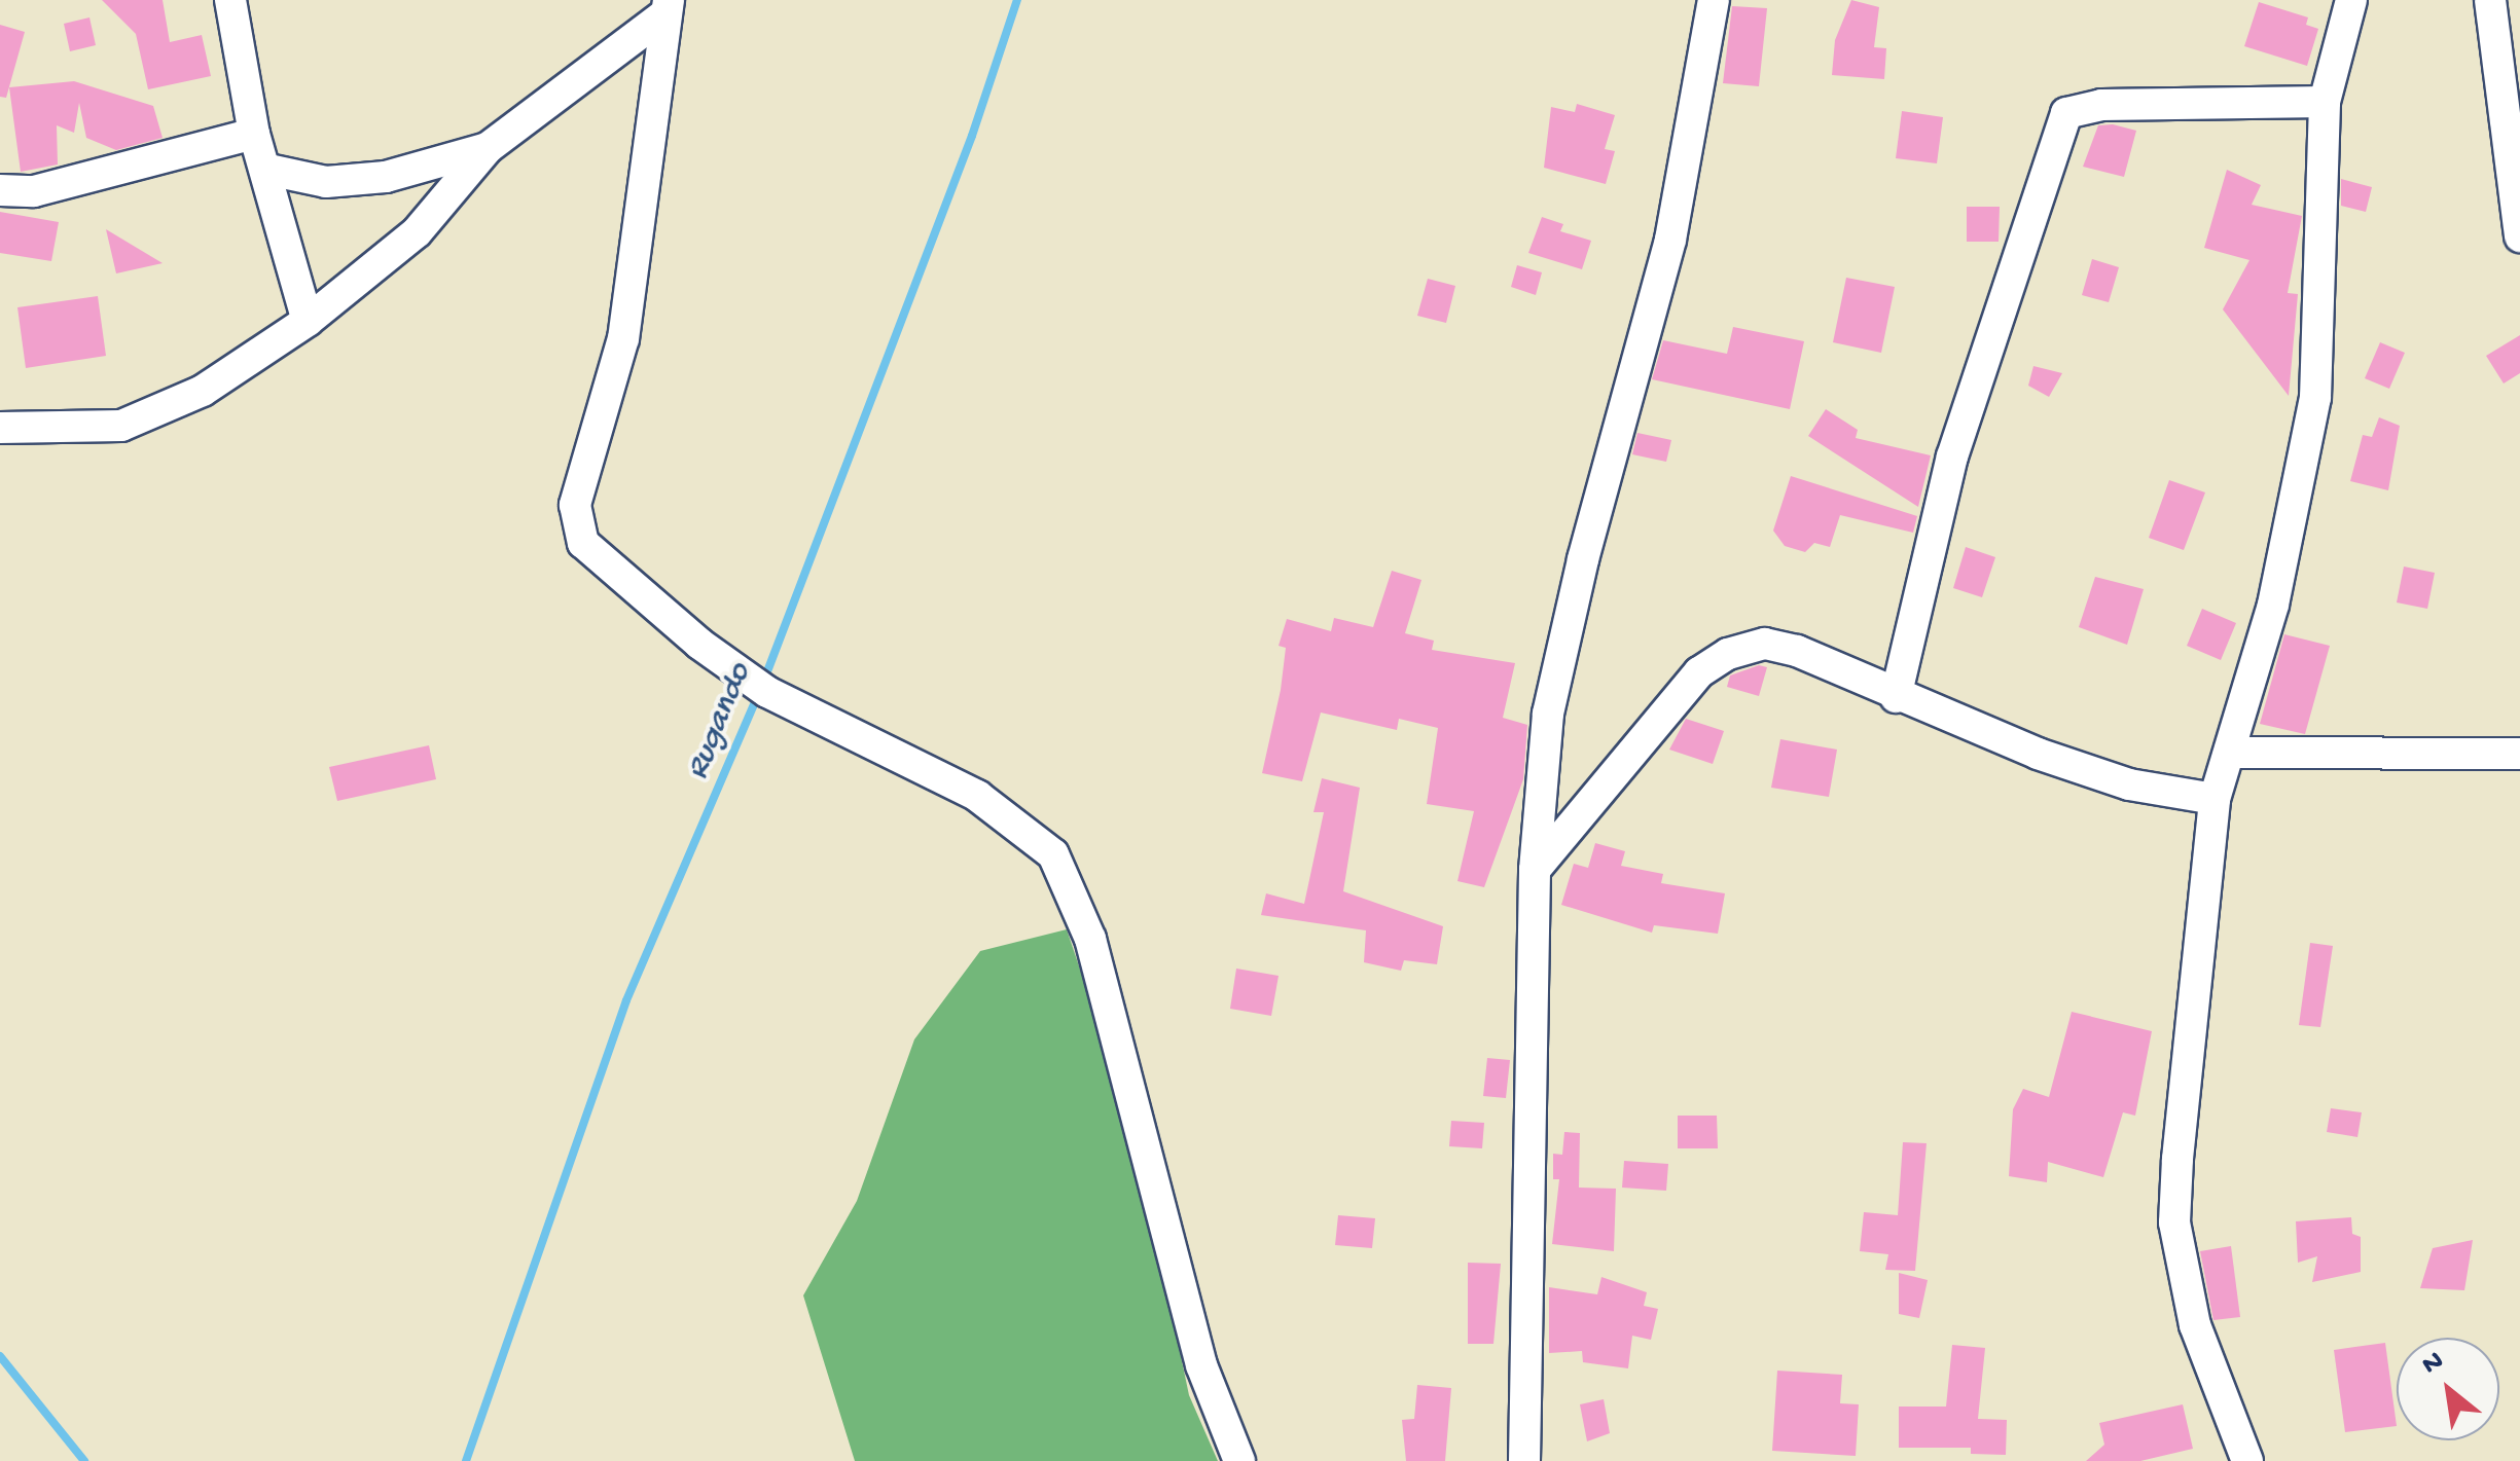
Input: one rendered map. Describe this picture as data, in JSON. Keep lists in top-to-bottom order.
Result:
{
  "water": ["Rugando"],
  "north": "top left"
}
